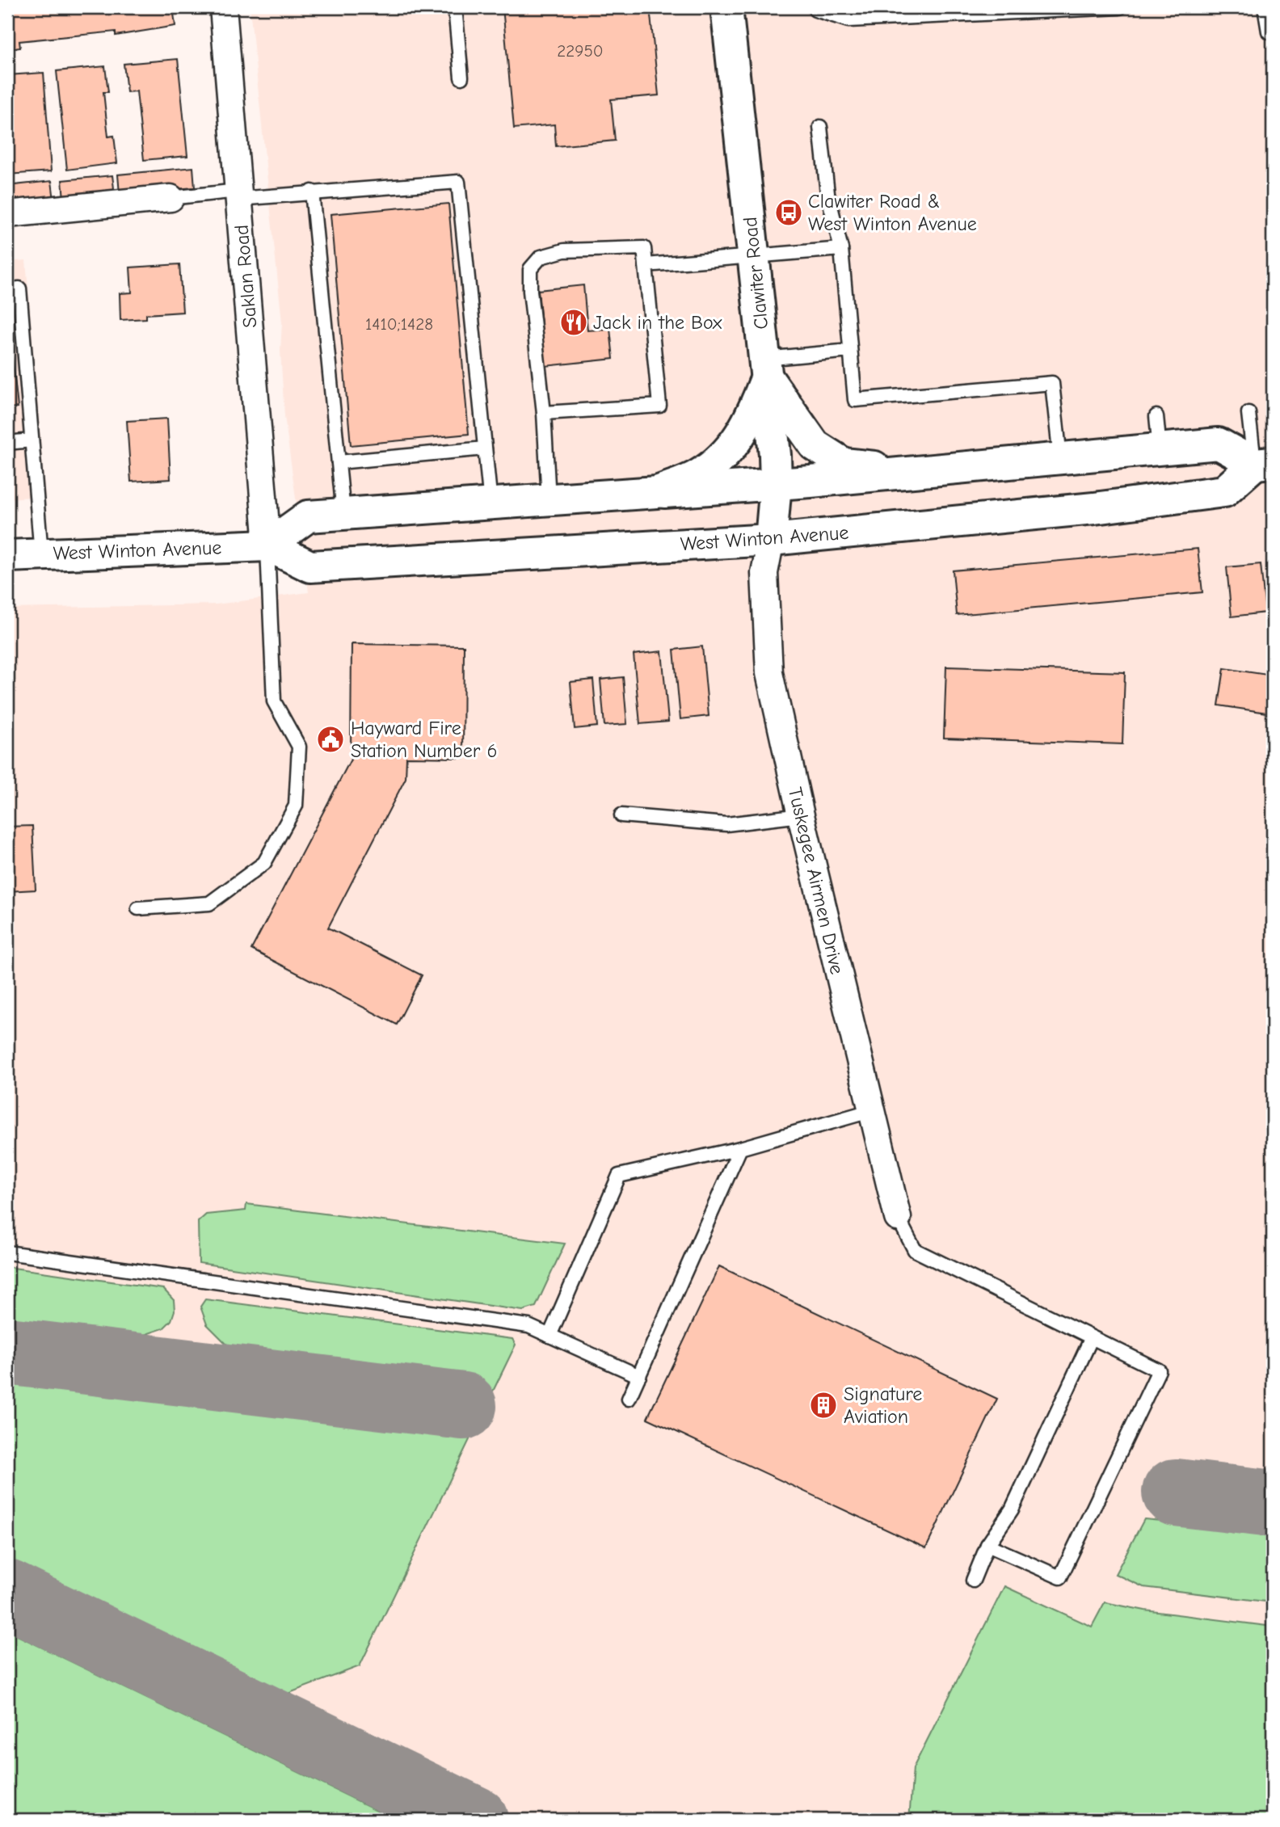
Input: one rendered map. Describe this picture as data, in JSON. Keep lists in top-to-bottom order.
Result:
{
  "streets": {
    "main road": ["Clawiter Road", "West Winton Avenue"],
    "street": ["Saklan Road", "Tuskegee Airmen Drive"]
  },
  "crossings": [
    ["Clawiter Road", "West Winton Avenue"],
    ["Clawiter Road", "Tuskegee Airmen Drive"],
    ["Saklan Road", "West Winton Avenue"],
    ["West Winton Avenue", "Tuskegee Airmen Drive"]
  ],
  "places": {
    "bus stop": ["Clawiter Road & West Winton Avenue"],
    "restaurant": ["Jack in the Box"],
    "public building": ["Hayward Fire Station Number 6"],
    "building": ["Signature Aviation"]
  },
  "house_numbers": ["22950", "1410;1428"]
}
